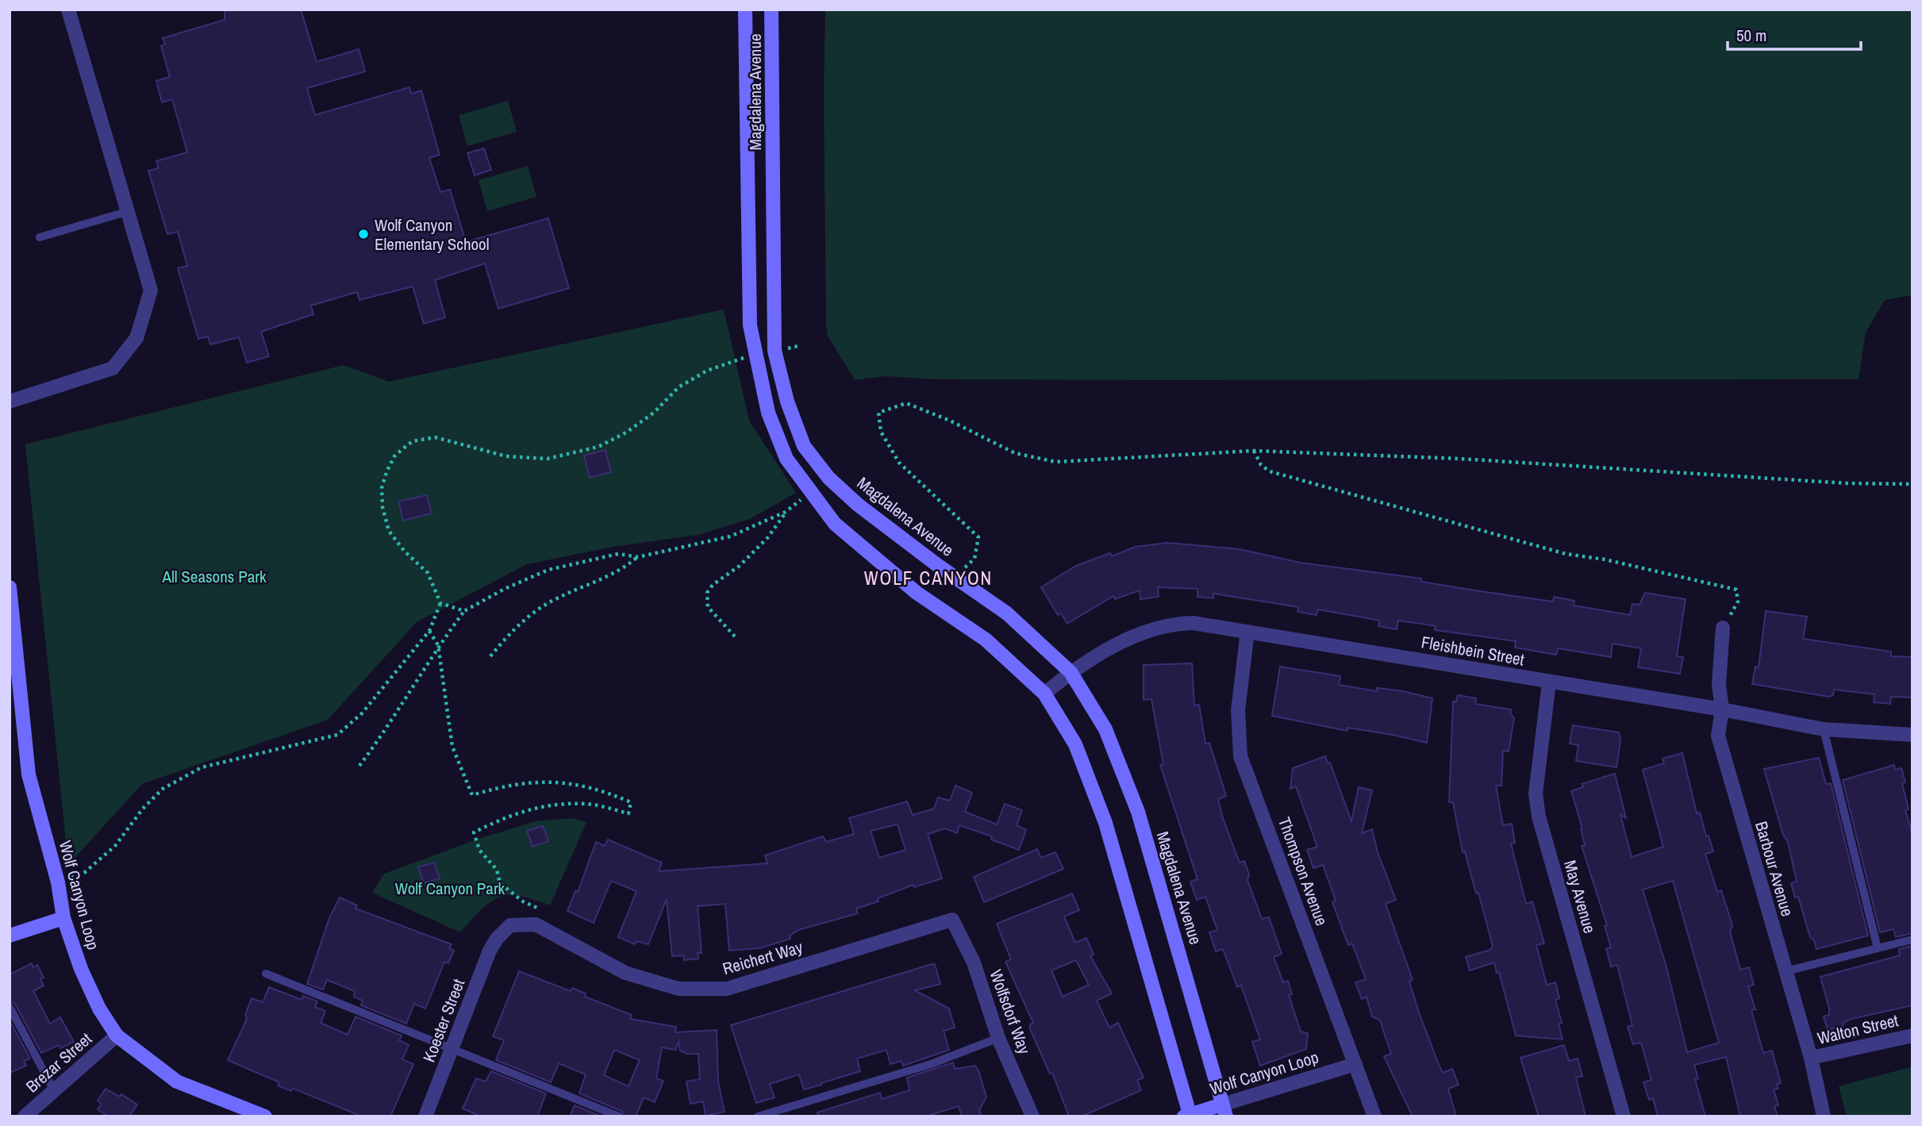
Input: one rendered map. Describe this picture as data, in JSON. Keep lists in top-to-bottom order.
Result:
{
  "streets": {
    "street": [
      "Magdalena Avenue",
      "Fleishbein Street",
      "Barbour Avenue",
      "Thompson Avenue",
      "Wolf Canyon Loop",
      "May Avenue",
      "Reichert Way",
      "Wolfsdorf Way",
      "Koester Street",
      "Walton Street",
      "Brezar Street"
    ]
  },
  "crossings": [
    ["Magdalena Avenue", "Fleishbein Street"],
    ["Magdalena Avenue", "Wolf Canyon Loop"],
    ["Fleishbein Street", "Barbour Avenue"],
    ["Fleishbein Street", "Thompson Avenue"],
    ["Fleishbein Street", "May Avenue"],
    ["Barbour Avenue", "Walton Street"],
    ["Thompson Avenue", "Wolf Canyon Loop"],
    ["Wolf Canyon Loop", "Brezar Street"],
    ["Reichert Way", "Wolfsdorf Way"],
    ["Reichert Way", "Koester Street"]
  ],
  "districts": ["WOLF CANYON"],
  "parks": ["All Seasons Park", "Wolf Canyon Park"],
  "places": ["Wolf Canyon Elementary School"],
  "scale_bar": "50 m"
}
